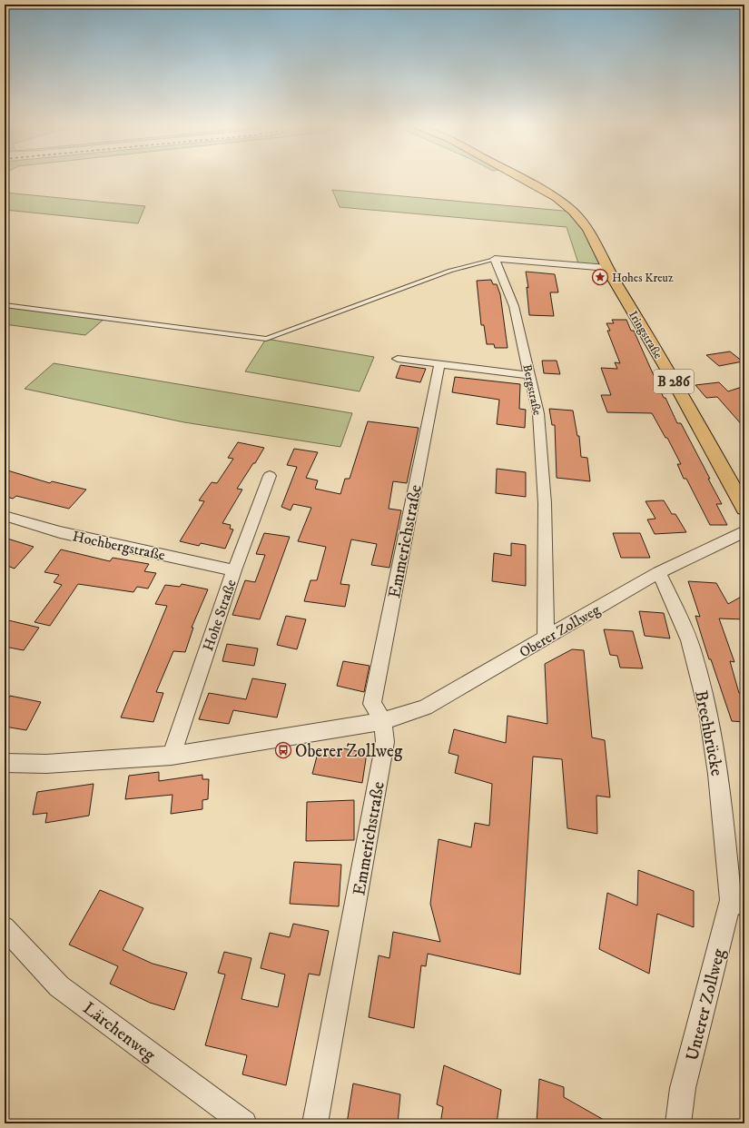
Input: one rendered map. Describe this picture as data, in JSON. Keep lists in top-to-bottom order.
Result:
{
  "streets": {
    "main road": ["Iringstraße", "B 286"],
    "street": [
      "Bergstraße",
      "Emmerichstraße",
      "Hochbergstraße",
      "Hohe Straße",
      "Oberer Zollweg",
      "Brechbrücke",
      "Unterer Zollweg",
      "Lärchenweg"
    ]
  },
  "crossings": [
    ["Iringstraße", "B 286"],
    ["Bergstraße", "Oberer Zollweg"],
    ["Emmerichstraße", "Oberer Zollweg"],
    ["Hochbergstraße", "Hohe Straße"],
    ["Hohe Straße", "Oberer Zollweg"],
    ["Oberer Zollweg", "Brechbrücke"],
    ["Brechbrücke", "Unterer Zollweg"]
  ],
  "places": {
    "place": ["Hohes Kreuz"],
    "bus stop": ["Oberer Zollweg"]
  }
}
